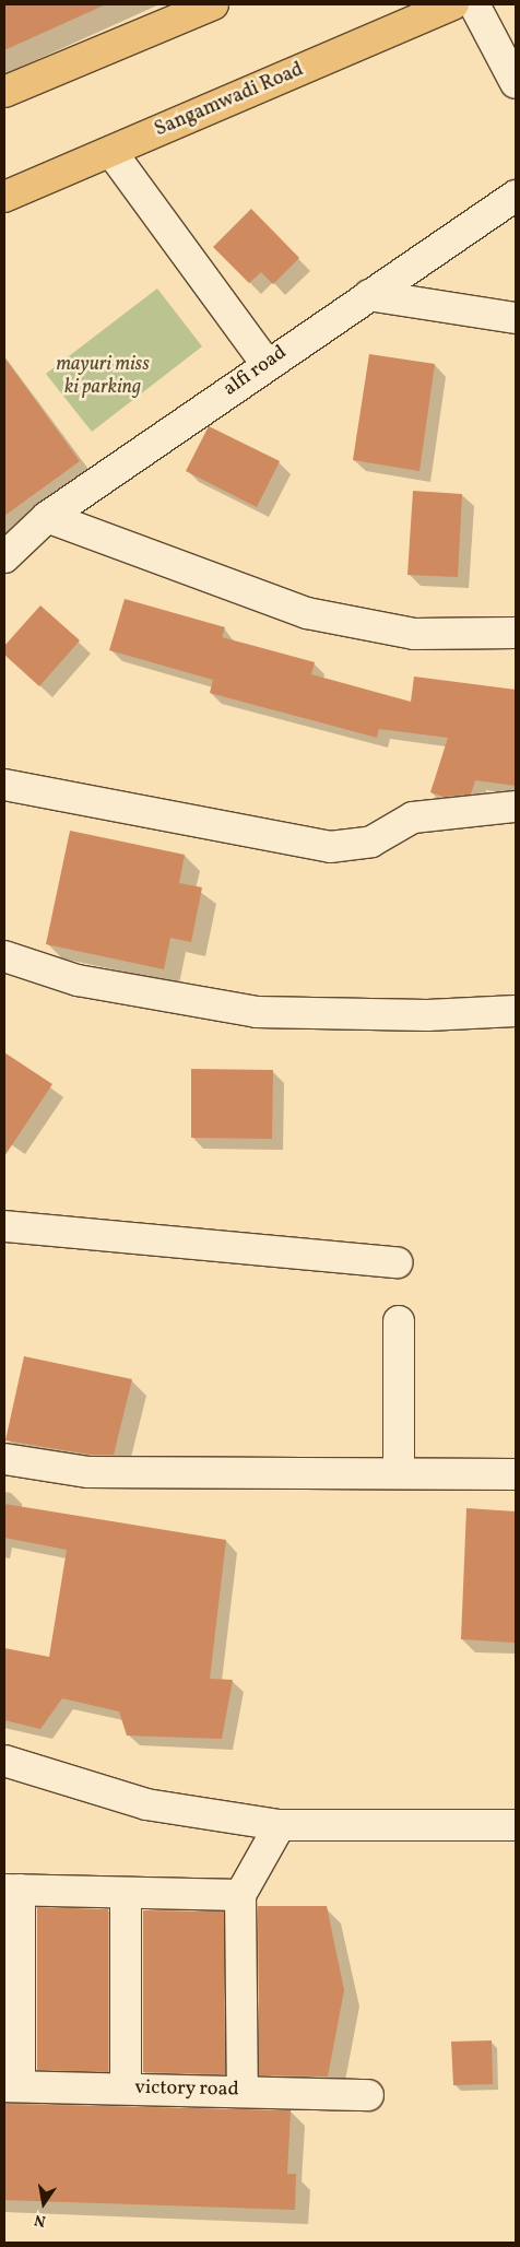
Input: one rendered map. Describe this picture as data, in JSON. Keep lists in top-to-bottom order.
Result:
{
  "streets": {
    "main road": ["Sangamwadi Road"],
    "street": ["alfi road", "victory road"]
  },
  "parks": ["mayuri miss ki parking"],
  "north": "bottom"
}
